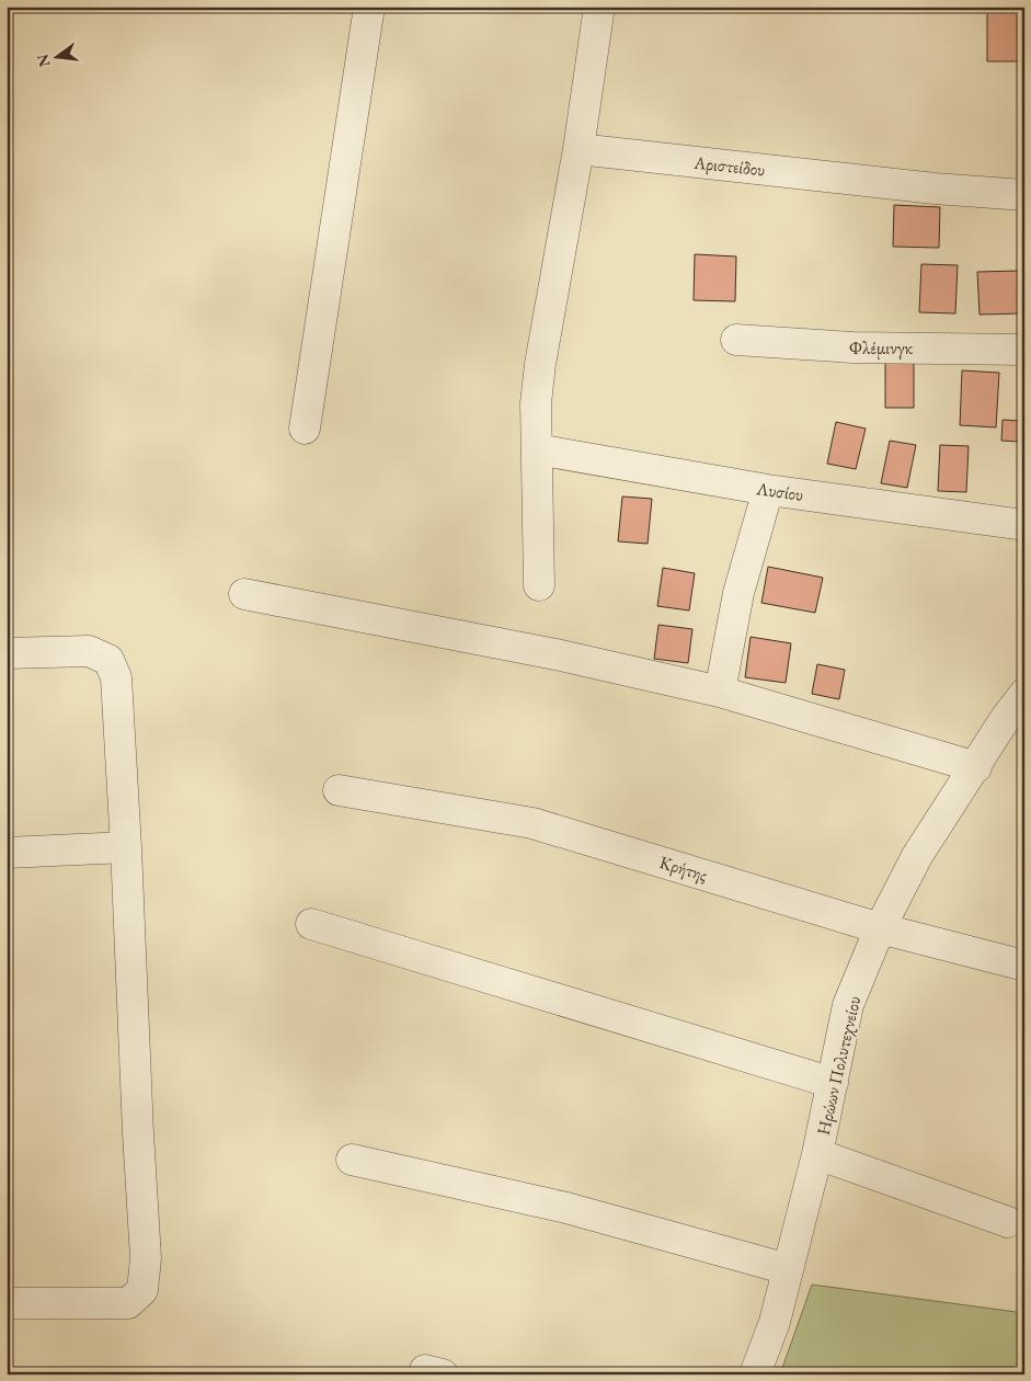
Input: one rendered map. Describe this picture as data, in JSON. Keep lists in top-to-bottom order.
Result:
{
  "streets": {
    "street": [
      "Αριστείδου",
      "Φλέμινγκ",
      "Λυσίου",
      "Κρήτης",
      "Ηρώων Πολυτεχνείου"
    ]
  },
  "crossings": [
    ["Κρήτης", "Ηρώων Πολυτεχνείου"]
  ],
  "north": "left"
}
